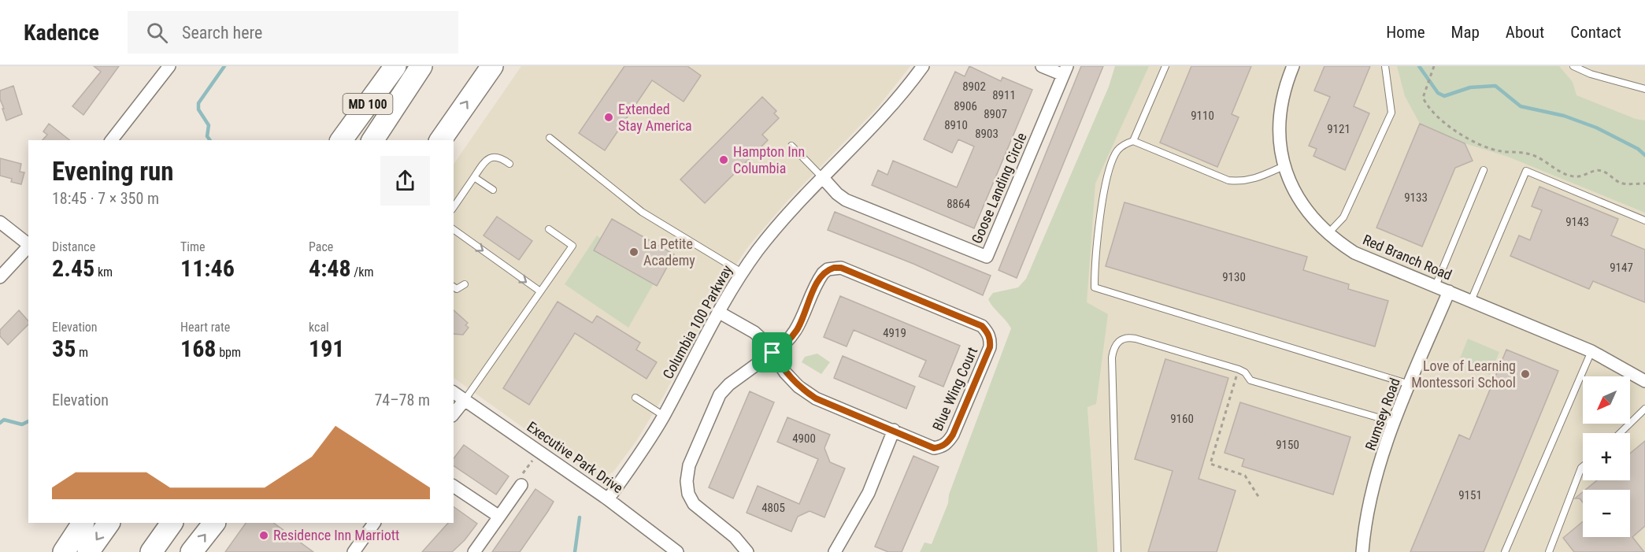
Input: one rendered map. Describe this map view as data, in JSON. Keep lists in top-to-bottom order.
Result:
{
  "streets": {
    "highway": ["MD 100"],
    "street": [
      "Goose Landing Circle",
      "Red Branch Road",
      "Columbia 100 Parkway",
      "Blue Wing Court",
      "Rumsey Road",
      "Executive Park Drive"
    ]
  },
  "crossings": [
    ["Goose Landing Circle", "Columbia 100 Parkway"],
    ["Red Branch Road", "Rumsey Road"],
    ["Columbia 100 Parkway", "Blue Wing Court"],
    ["Columbia 100 Parkway", "Executive Park Drive"]
  ],
  "places": [
    "Extended Stay America",
    "Hampton Inn Columbia",
    "La Petite Academy",
    "Love of Learning Montessori School",
    "Residence Inn Marriott"
  ],
  "house_numbers": [
    "8902",
    "8911",
    "8906",
    "8907",
    "9110",
    "8910",
    "9121",
    "8903",
    "9133",
    "8864",
    "9143",
    "9147",
    "9130",
    "4919",
    "9160",
    "4900",
    "9150",
    "9151",
    "4805"
  ],
  "north": "bottom left",
  "page": {
    "header": "Kadence",
    "search": "Search here",
    "nav": [
      "Home",
      "Map",
      "About",
      "Contact"
    ],
    "heading": ["Evening run", "18:45 · 7 × 350 m"],
    "stats": [
      ["Distance", "2.45 km"],
      ["Time", "11:46"],
      ["Pace", "4:48 /km"],
      ["Elevation", "35 m"],
      ["Heart rate", "168 bpm"],
      ["kcal", "191"]
    ],
    "map_buttons": ["+", "−"],
    "chart": ["Elevation", "74–78 m"]
  }
}
